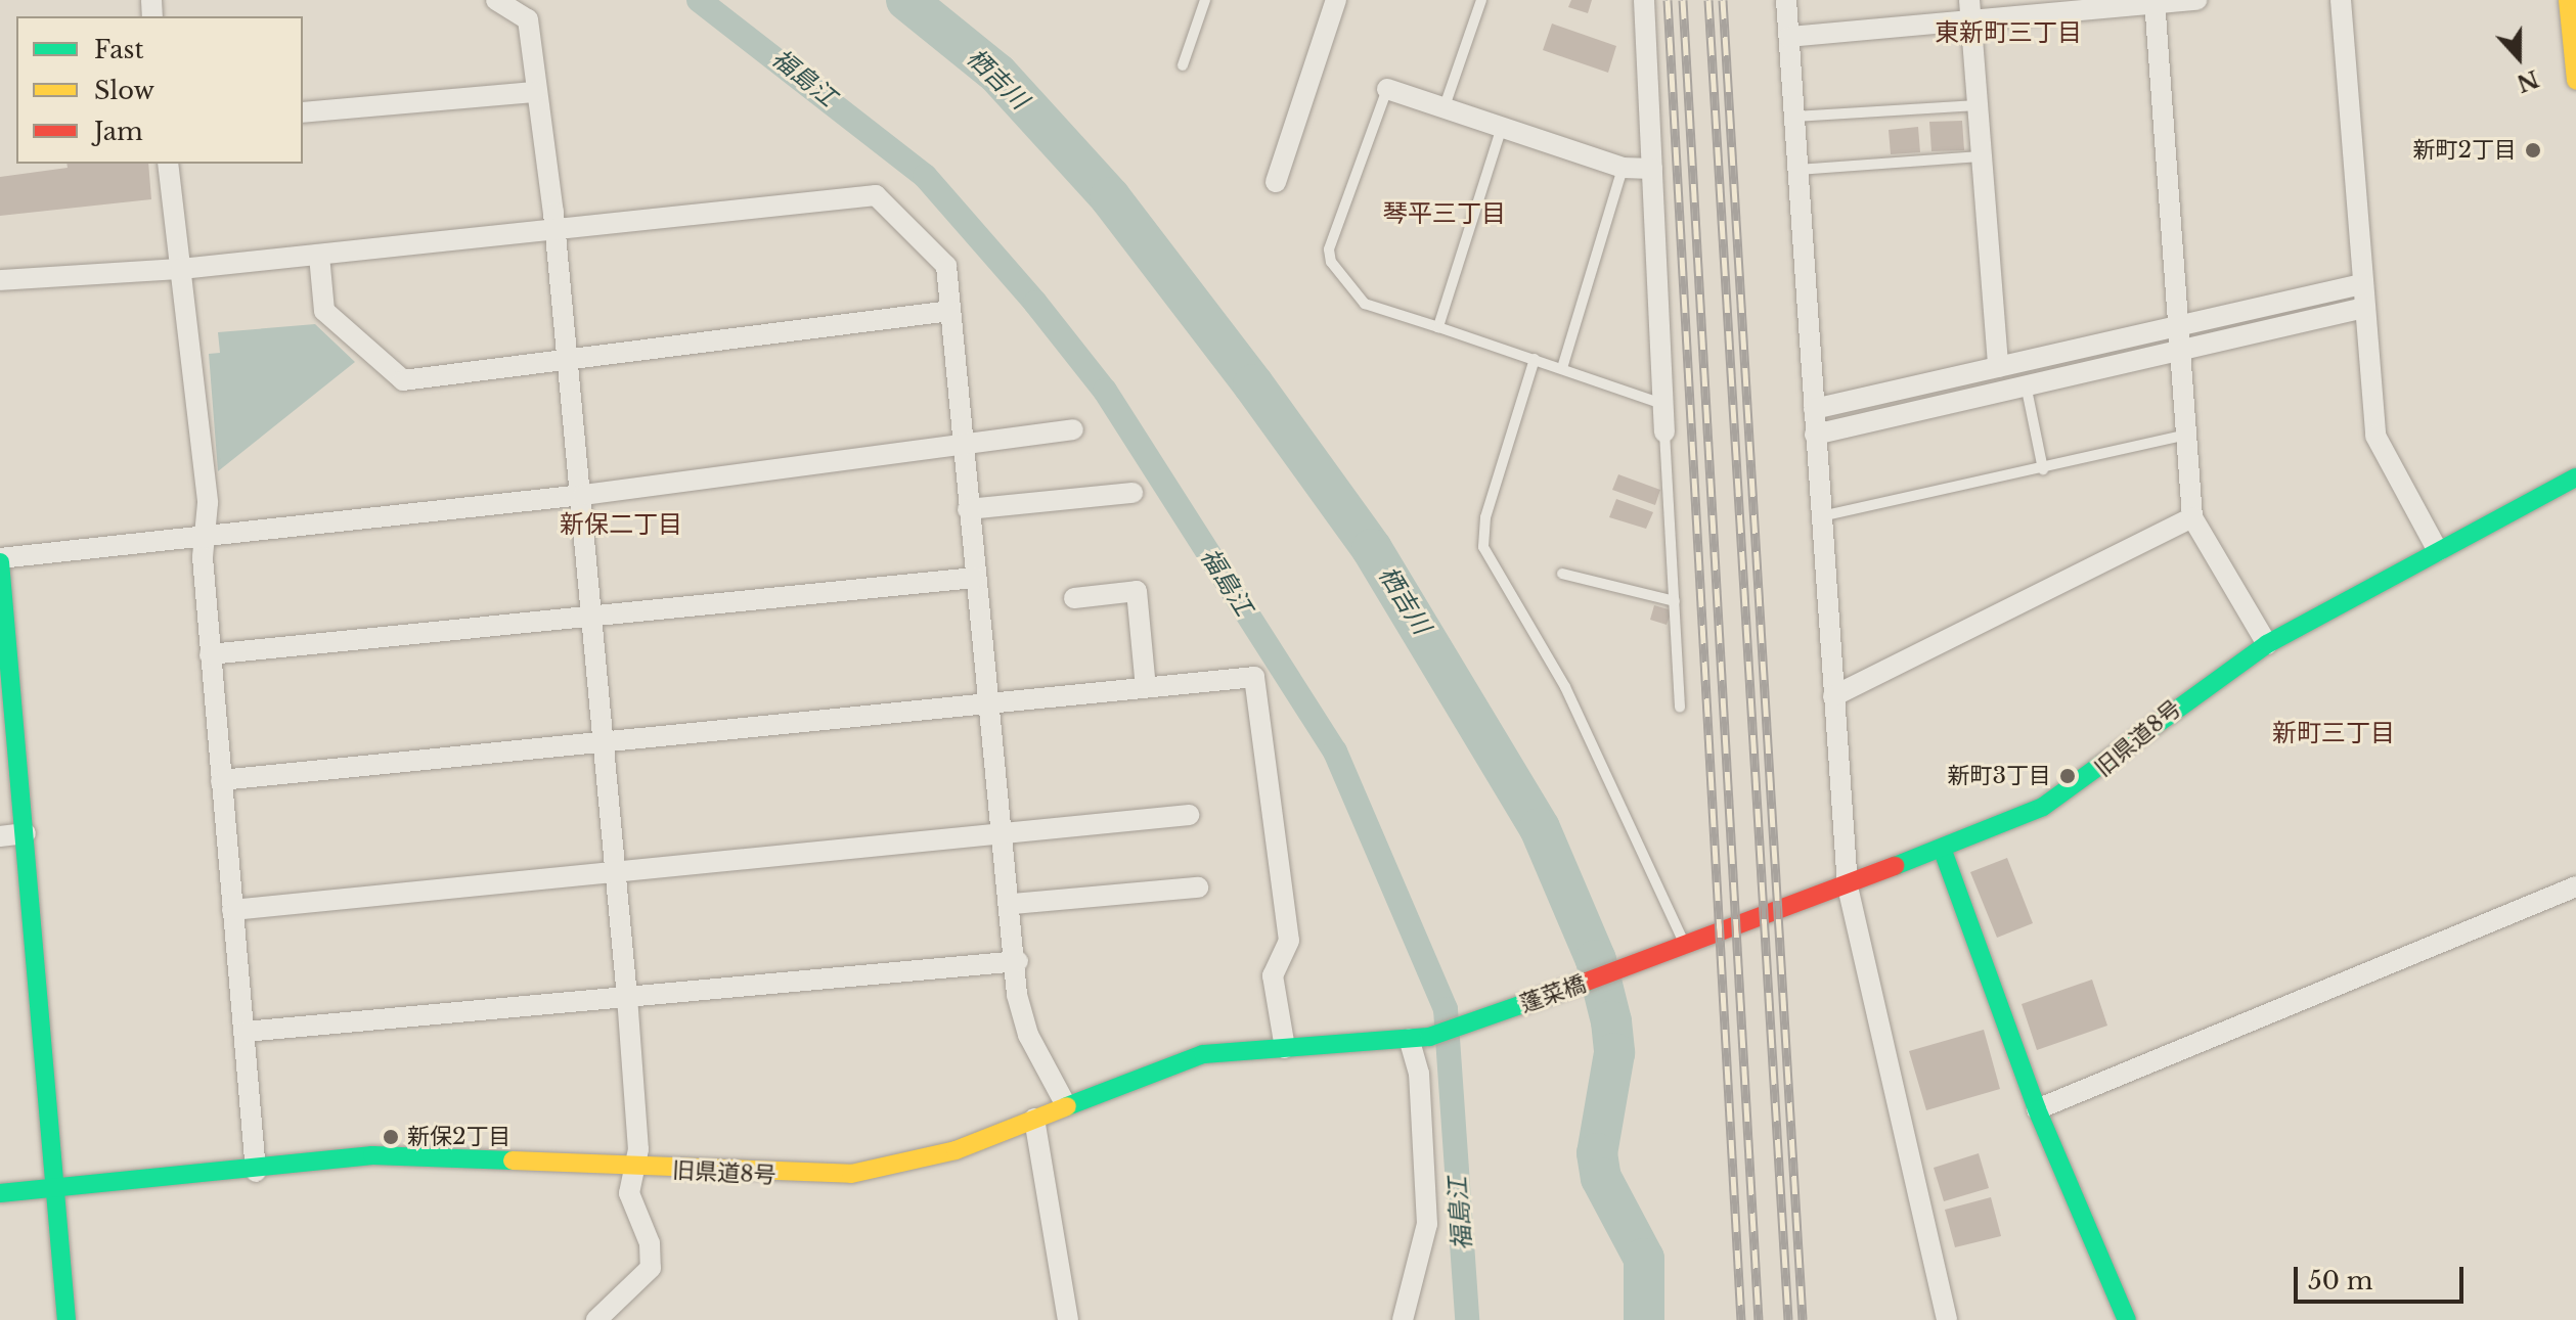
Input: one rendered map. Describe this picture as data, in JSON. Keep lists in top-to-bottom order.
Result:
{
  "streets": {
    "main road": ["旧県道8号", "蓬菜橋"]
  },
  "crossings": [
    ["旧県道8号", "蓬菜橋"]
  ],
  "districts": [
    "東新町三丁目",
    "琴平三丁目",
    "新保二丁目",
    "新町三丁目"
  ],
  "water": ["福島江", "栖吉川"],
  "places": ["新町2丁目", "新町3丁目", "新保2丁目"],
  "legend": ["Fast", "Slow", "Jam"],
  "scale_bar": "50 m",
  "north": "bottom"
}
